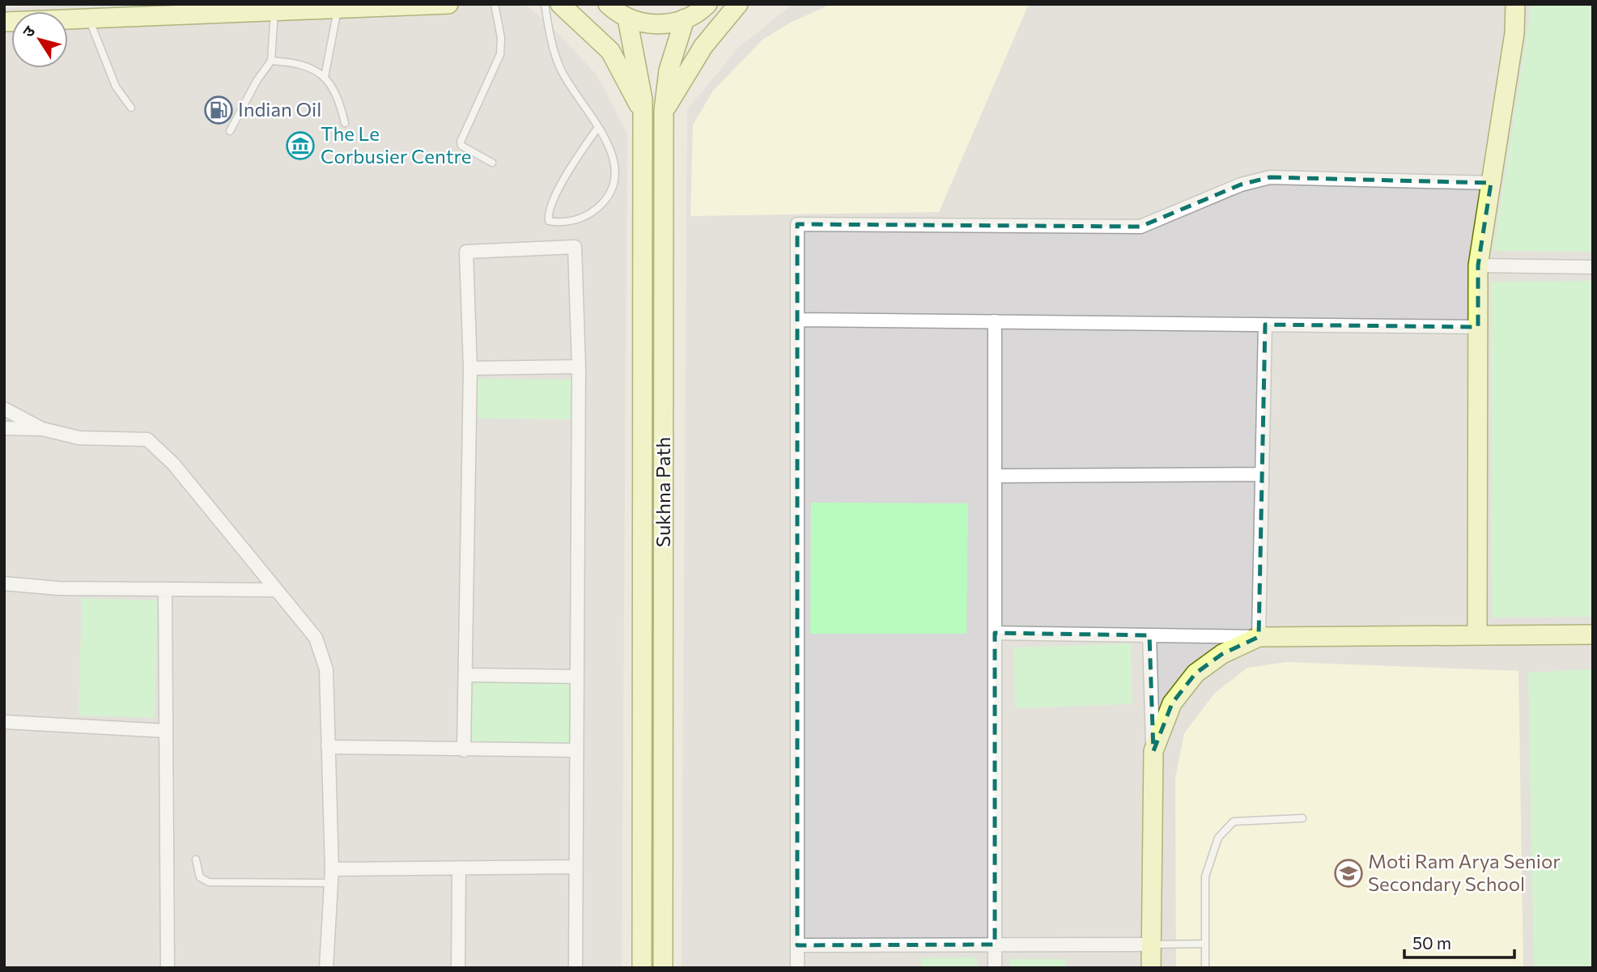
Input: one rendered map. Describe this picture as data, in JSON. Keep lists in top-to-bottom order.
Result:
{
  "streets": {
    "main road": ["Sukhna Path"]
  },
  "places": {
    "fuel station": ["Indian Oil"],
    "museum": ["The Le Corbusier Centre"],
    "school or university": ["Moti Ram Arya Senior Secondary School"]
  },
  "scale_bar": "50 m",
  "north": "top left"
}
